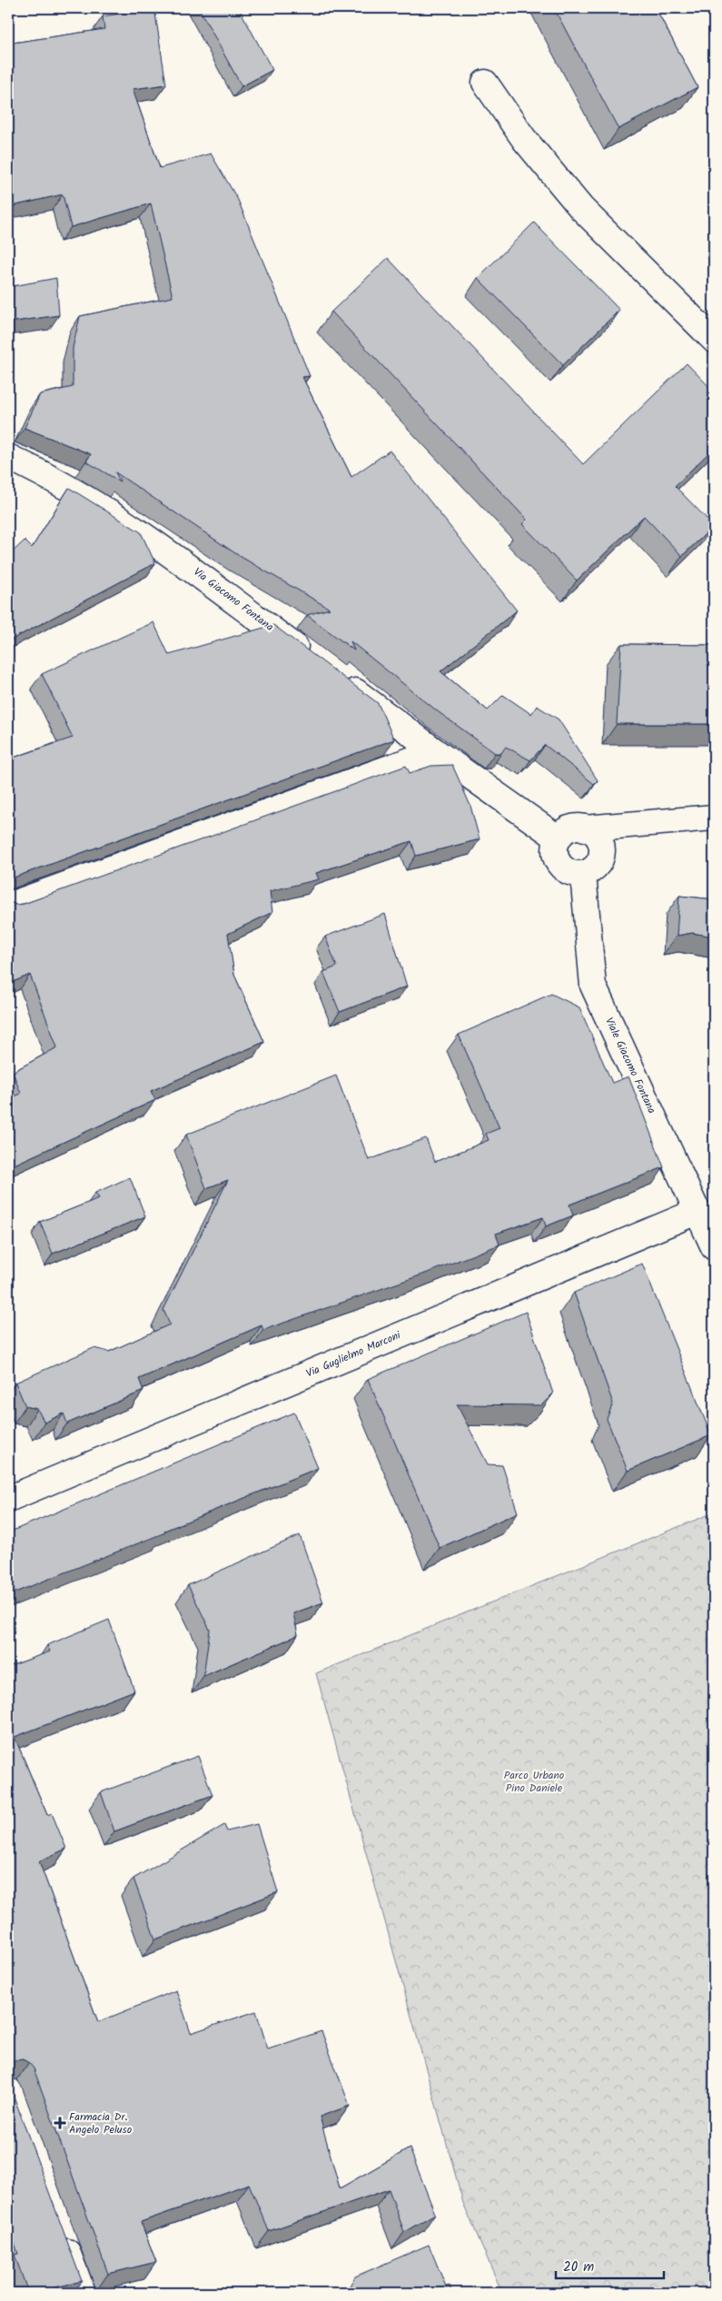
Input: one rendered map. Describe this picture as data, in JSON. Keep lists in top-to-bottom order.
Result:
{
  "streets": {
    "street": ["Via Giacomo Fontana", "Viale Giacomo Fontana", "Via Guglielmo Marconi"]
  },
  "crossings": [
    ["Viale Giacomo Fontana", "Via Guglielmo Marconi"]
  ],
  "parks": ["Parco Urbano Pino Daniele"],
  "places": {
    "health": ["Farmacia Dr. Angelo Peluso"]
  },
  "scale_bar": "20 m"
}
